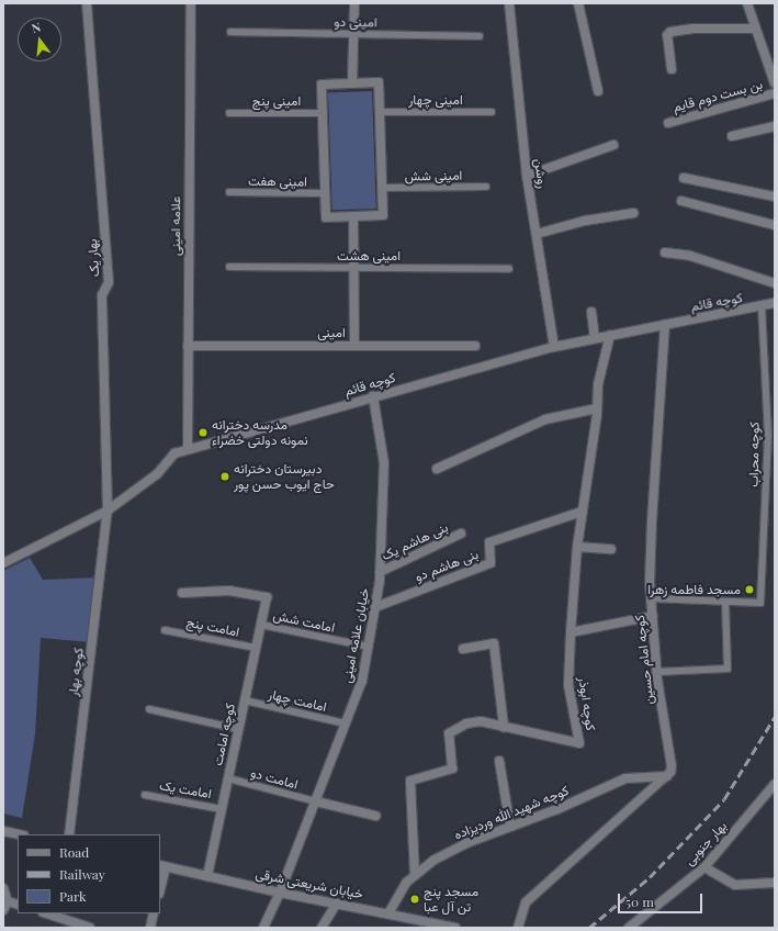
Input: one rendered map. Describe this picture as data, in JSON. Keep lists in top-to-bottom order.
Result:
{
  "streets": {
    "street": [
      "بن بست دوم قایم",
      "روشن",
      "علامه امینی",
      "بهار یک",
      "کوچه قائم",
      "امینی",
      "بنی هاشم یک",
      "بنی هاشم دو",
      "خیابان علامه امینی",
      "کوچه امام حسین",
      "کوچه بهار",
      "کوچه ابوذر",
      "کوچه امامت",
      "کوچه شهید الله وردیزاده",
      "بهار جنوبی",
      "خیابان شریعتی شرقی"
    ],
    "lane": [
      "امینی دو",
      "امینی چهار",
      "امینی پنج",
      "امینی شش",
      "امینی هفت",
      "امینی هشت",
      "کوچه محراب",
      "امامت شش",
      "امامت پنج",
      "امامت چهار",
      "امامت دو",
      "امامت یک"
    ]
  },
  "crossings": [
    ["روشن", "کوچه قائم"],
    ["علامه امینی", "کوچه قائم"],
    ["علامه امینی", "امینی"],
    ["بهار یک", "کوچه قائم"],
    ["بهار یک", "کوچه بهار"],
    ["کوچه قائم", "کوچه محراب"],
    ["کوچه قائم", "خیابان علامه امینی"],
    ["کوچه قائم", "کوچه امام حسین"],
    ["کوچه قائم", "کوچه بهار"],
    ["کوچه قائم", "کوچه ابوذر"],
    ["بنی هاشم یک", "خیابان علامه امینی"],
    ["بنی هاشم دو", "خیابان علامه امینی"],
    ["بنی هاشم دو", "کوچه ابوذر"],
    ["امامت شش", "خیابان علامه امینی"],
    ["امامت شش", "کوچه امامت"],
    ["امامت پنج", "کوچه امامت"],
    ["خیابان علامه امینی", "امامت چهار"],
    ["خیابان علامه امینی", "امامت دو"],
    ["خیابان علامه امینی", "خیابان شریعتی شرقی"],
    ["کوچه امام حسین", "کوچه شهید الله وردیزاده"],
    ["امامت چهار", "کوچه امامت"],
    ["کوچه ابوذر", "کوچه شهید الله وردیزاده"],
    ["کوچه امامت", "امامت دو"],
    ["کوچه امامت", "امامت یک"],
    ["کوچه امامت", "خیابان شریعتی شرقی"],
    ["کوچه شهید الله وردیزاده", "خیابان شریعتی شرقی"]
  ],
  "places": [
    "مدرسه دخترانه نمونه دولتی خضراء",
    "دبیرستان دخترانه حاج ایوب حسن پور",
    "مسجد فاطمه زهرا",
    "مسجد پنج تن آل عبا"
  ],
  "legend": ["Road", "Railway", "Park"],
  "scale_bar": "50 m",
  "north": "top"
}
